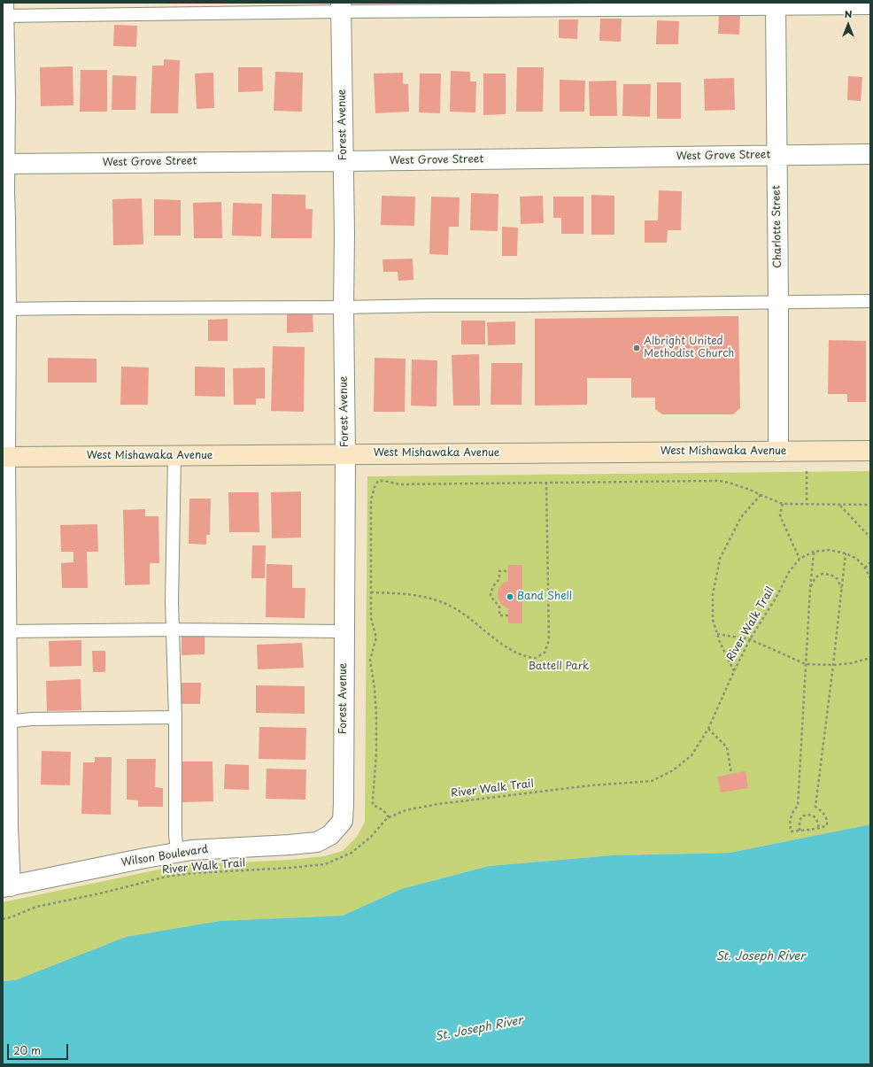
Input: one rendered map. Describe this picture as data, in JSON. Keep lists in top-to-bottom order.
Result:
{
  "streets": {
    "main road": ["West Mishawaka Avenue"],
    "street": [
      "Forest Avenue",
      "West Grove Street",
      "Charlotte Street",
      "Wilson Boulevard"
    ],
    "path": ["River Walk Trail"]
  },
  "crossings": [
    ["Forest Avenue", "West Grove Street"],
    ["Forest Avenue", "West Mishawaka Avenue"],
    ["Forest Avenue", "Wilson Boulevard"],
    ["West Grove Street", "Charlotte Street"],
    ["Charlotte Street", "West Mishawaka Avenue"]
  ],
  "water": ["St. Joseph River"],
  "parks": ["Battell Park"],
  "places": ["Albright United Methodist Church", "Band Shell"],
  "scale_bar": "20 m",
  "north": "top"
}
